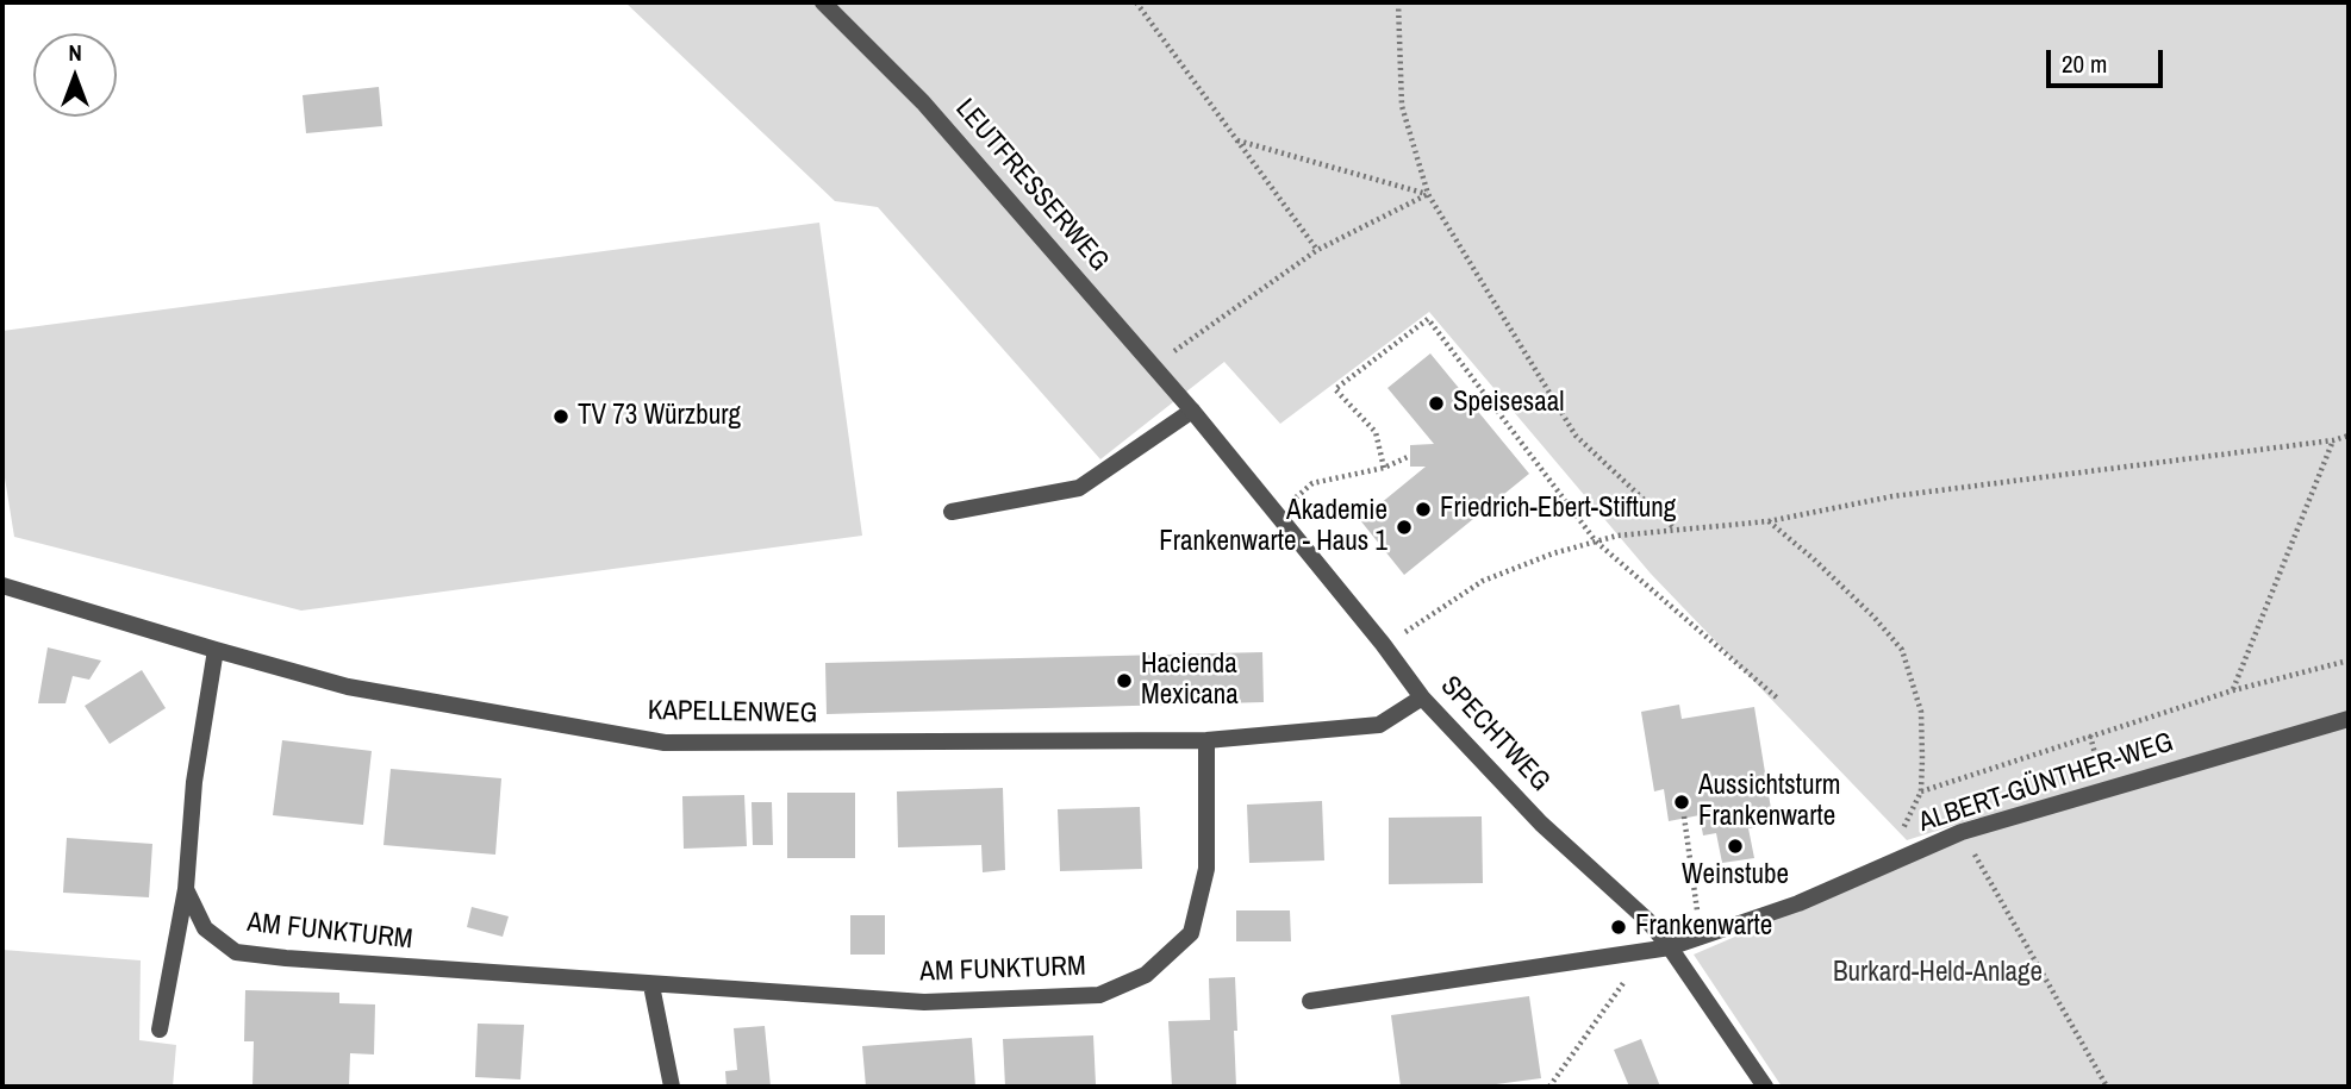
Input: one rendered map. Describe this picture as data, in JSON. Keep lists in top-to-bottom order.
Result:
{
  "streets": {
    "street": [
      "LEUTFRESSERWEG",
      "KAPELLENWEG",
      "SPECHTWEG",
      "ALBERT-GÜNTHER-WEG",
      "AM FUNKTURM"
    ]
  },
  "crossings": [
    ["LEUTFRESSERWEG", "SPECHTWEG"],
    ["KAPELLENWEG", "SPECHTWEG"],
    ["KAPELLENWEG", "AM FUNKTURM"],
    ["SPECHTWEG", "ALBERT-GÜNTHER-WEG"]
  ],
  "parks": ["Burkard-Held-Anlage"],
  "places": [
    "Speisesaal",
    "TV 73 Würzburg",
    "Friedrich-Ebert-Stiftung",
    "Akademie Frankenwarte - Haus 1",
    "Hacienda Mexicana",
    "Aussichtsturm Frankenwarte",
    "Weinstube",
    "Frankenwarte"
  ],
  "scale_bar": "20 m",
  "north": "top"
}
